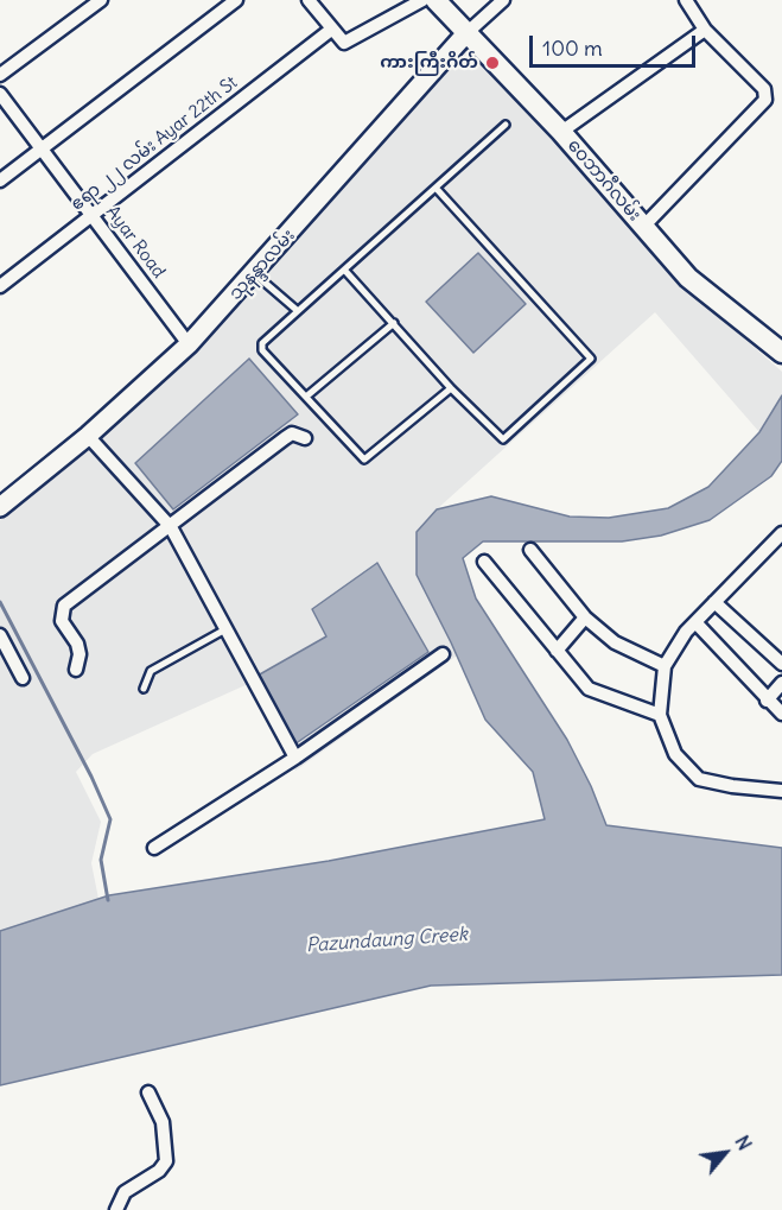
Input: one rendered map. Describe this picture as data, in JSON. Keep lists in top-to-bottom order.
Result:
{
  "streets": {
    "main road": ["ဝေဘာဂီလမ်း", "သုနန္ဒာလမ်း"],
    "street": ["ဧရာ ၂၂ လမ်း Ayar 22th St", "Ayar Road"]
  },
  "crossings": [
    ["ဧရာ ၂၂ လမ်း Ayar 22th St", "Ayar Road"],
    ["ဝေဘာဂီလမ်း", "သုနန္ဒာလမ်း"],
    ["Ayar Road", "သုနန္ဒာလမ်း"]
  ],
  "water": ["Pazundaung Creek"],
  "places": ["ကားကြီးဂိတ်"],
  "scale_bar": "100 m",
  "north": "top right"
}
